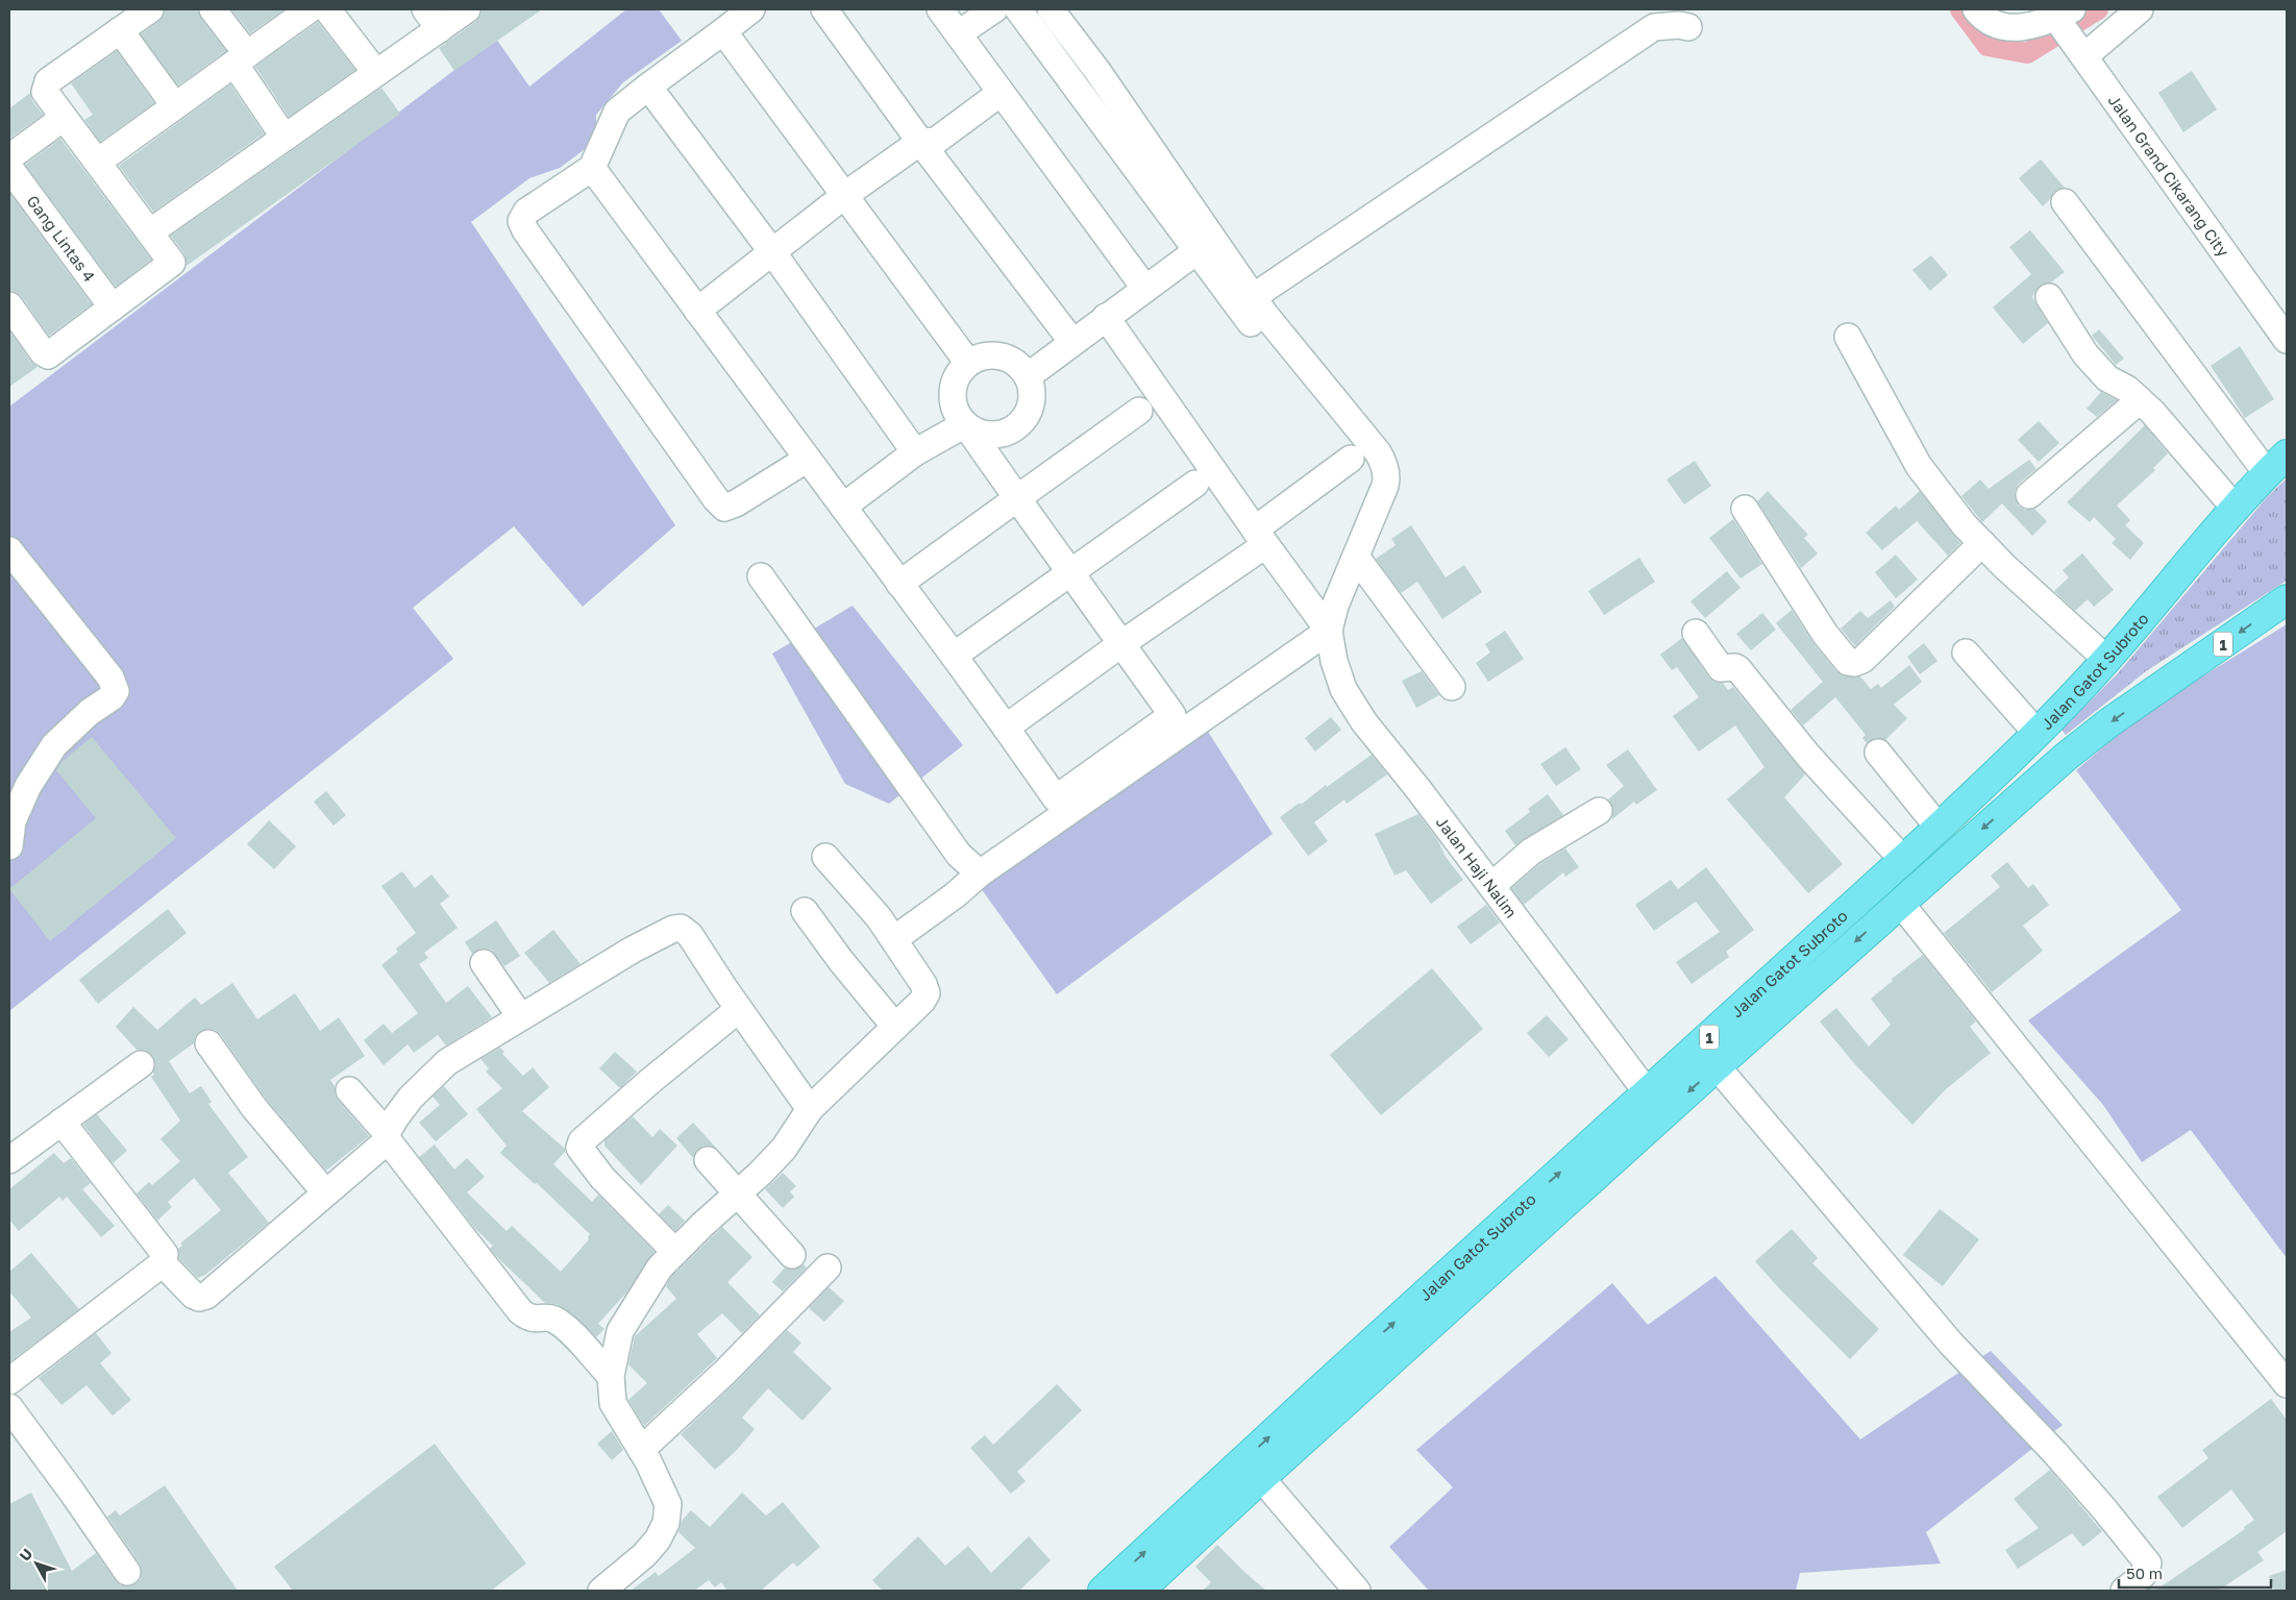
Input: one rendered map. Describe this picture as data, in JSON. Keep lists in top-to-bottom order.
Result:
{
  "streets": {
    "highway": ["1", "Jalan Gatot Subroto"],
    "street": ["Jalan Grand Cikarang City", "Gang Lintas 4", "Jalan Haji Nalim"]
  },
  "crossings": [
    ["Jalan Gatot Subroto", "Jalan Haji Nalim"]
  ],
  "scale_bar": "50 m",
  "north": "top left"
}
